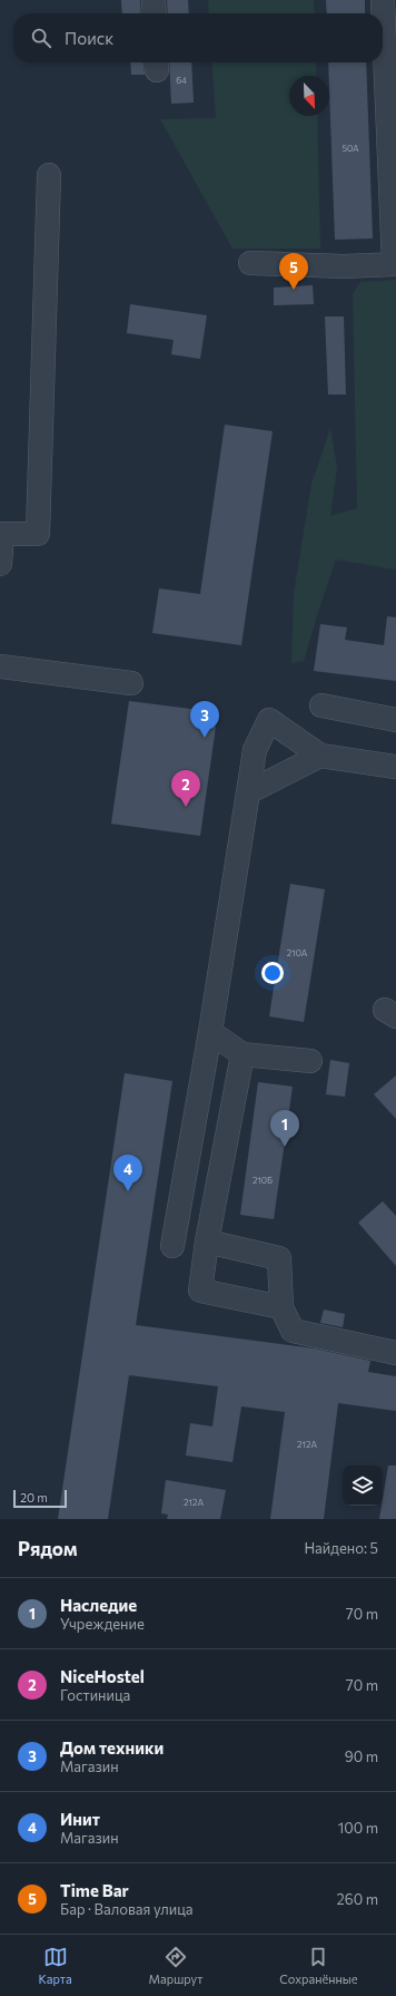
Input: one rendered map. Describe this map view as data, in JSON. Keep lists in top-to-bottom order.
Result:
{
  "house_numbers": [
    "64",
    "50А",
    "210А",
    "210Б",
    "212А",
    "212А"
  ],
  "scale_bar": "20 m",
  "north": "bottom right",
  "page": {
    "search": "Поиск",
    "pins": [
      "5",
      "3",
      "2",
      "1",
      "4"
    ],
    "scale": "20 m",
    "heading": ["Рядом", "Найдено: 5"],
    "list": [
      {
        "mark": "1",
        "name": "Наследие",
        "note": "Учреждение",
        "value": "70 m"
      },
      {
        "mark": "2",
        "name": "NiceHostel",
        "note": "Гостиница",
        "value": "70 m"
      },
      {
        "mark": "3",
        "name": "Дом техники",
        "note": "Магазин",
        "value": "90 m"
      },
      {
        "mark": "4",
        "name": "Инит",
        "note": "Магазин",
        "value": "100 m"
      },
      {
        "mark": "5",
        "name": "Time Bar",
        "note": "Бар · Валовая улица",
        "value": "260 m"
      }
    ],
    "nav": ["Карта", "Маршрут", "Сохранённые"]
  }
}
